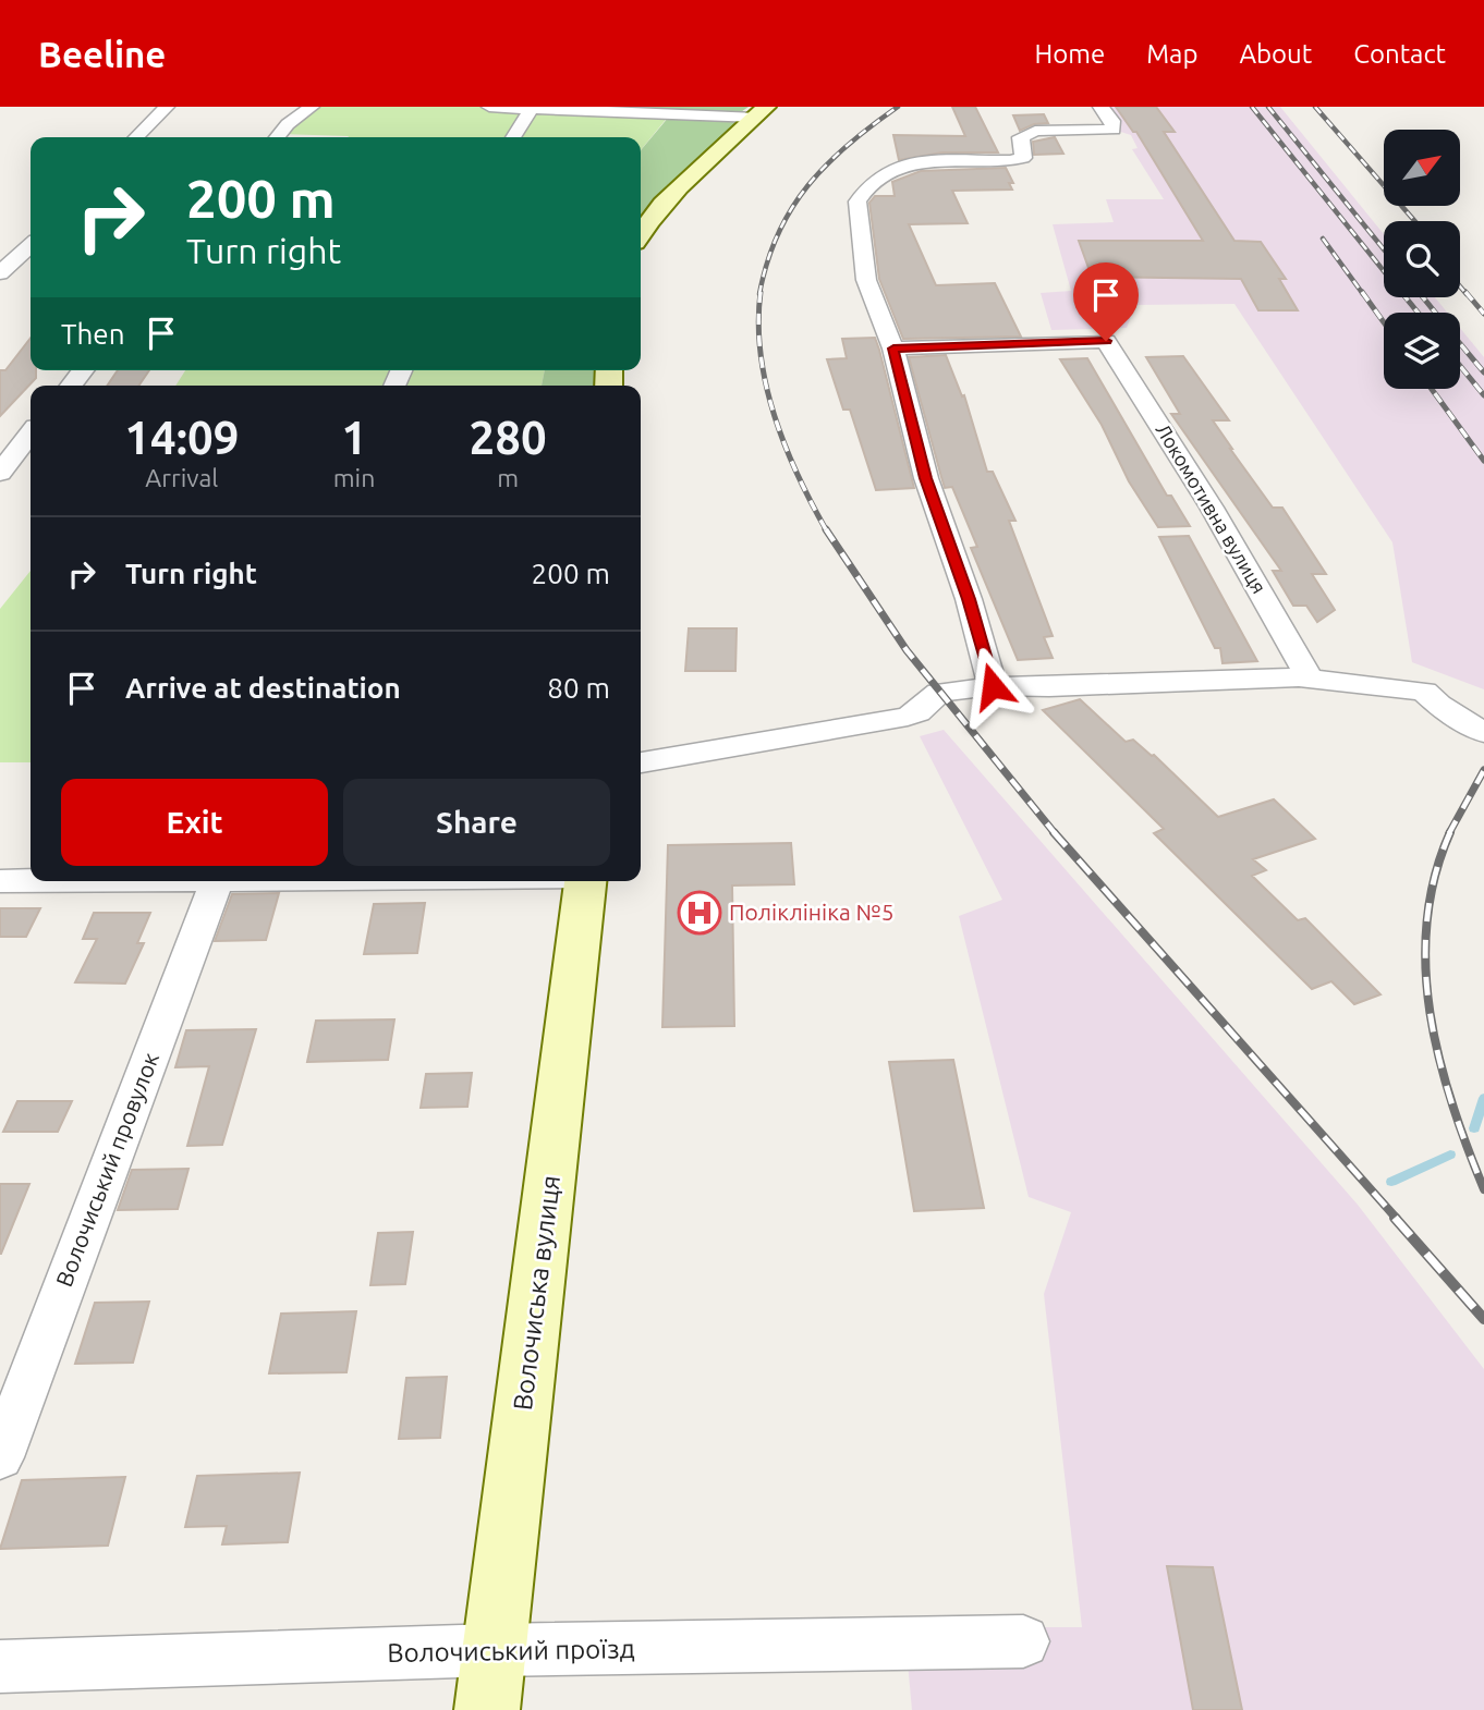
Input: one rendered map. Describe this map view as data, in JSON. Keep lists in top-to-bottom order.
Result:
{
  "streets": {
    "main road": ["Волочиська вулиця"],
    "street": ["Локомотивна вулиця", "Волочиський провулок", "Волочиський проїзд"]
  },
  "crossings": [
    ["Волочиська вулиця", "Волочиський проїзд"]
  ],
  "places": {
    "hospital": ["Поліклініка №5"]
  },
  "north": "top right",
  "page": {
    "header": "Beeline",
    "nav": [
      "Home",
      "Map",
      "About",
      "Contact"
    ],
    "turn": ["200 m", "Turn right"],
    "then": "Then",
    "eta": [
      "14:09",
      "Arrival",
      "1",
      "min",
      "280",
      "m"
    ],
    "list": [
      {
        "name": "Turn right",
        "value": "200 m"
      },
      {
        "name": "Arrive at destination",
        "value": "80 m"
      }
    ],
    "buttons": ["Exit", "Share"]
  }
}
